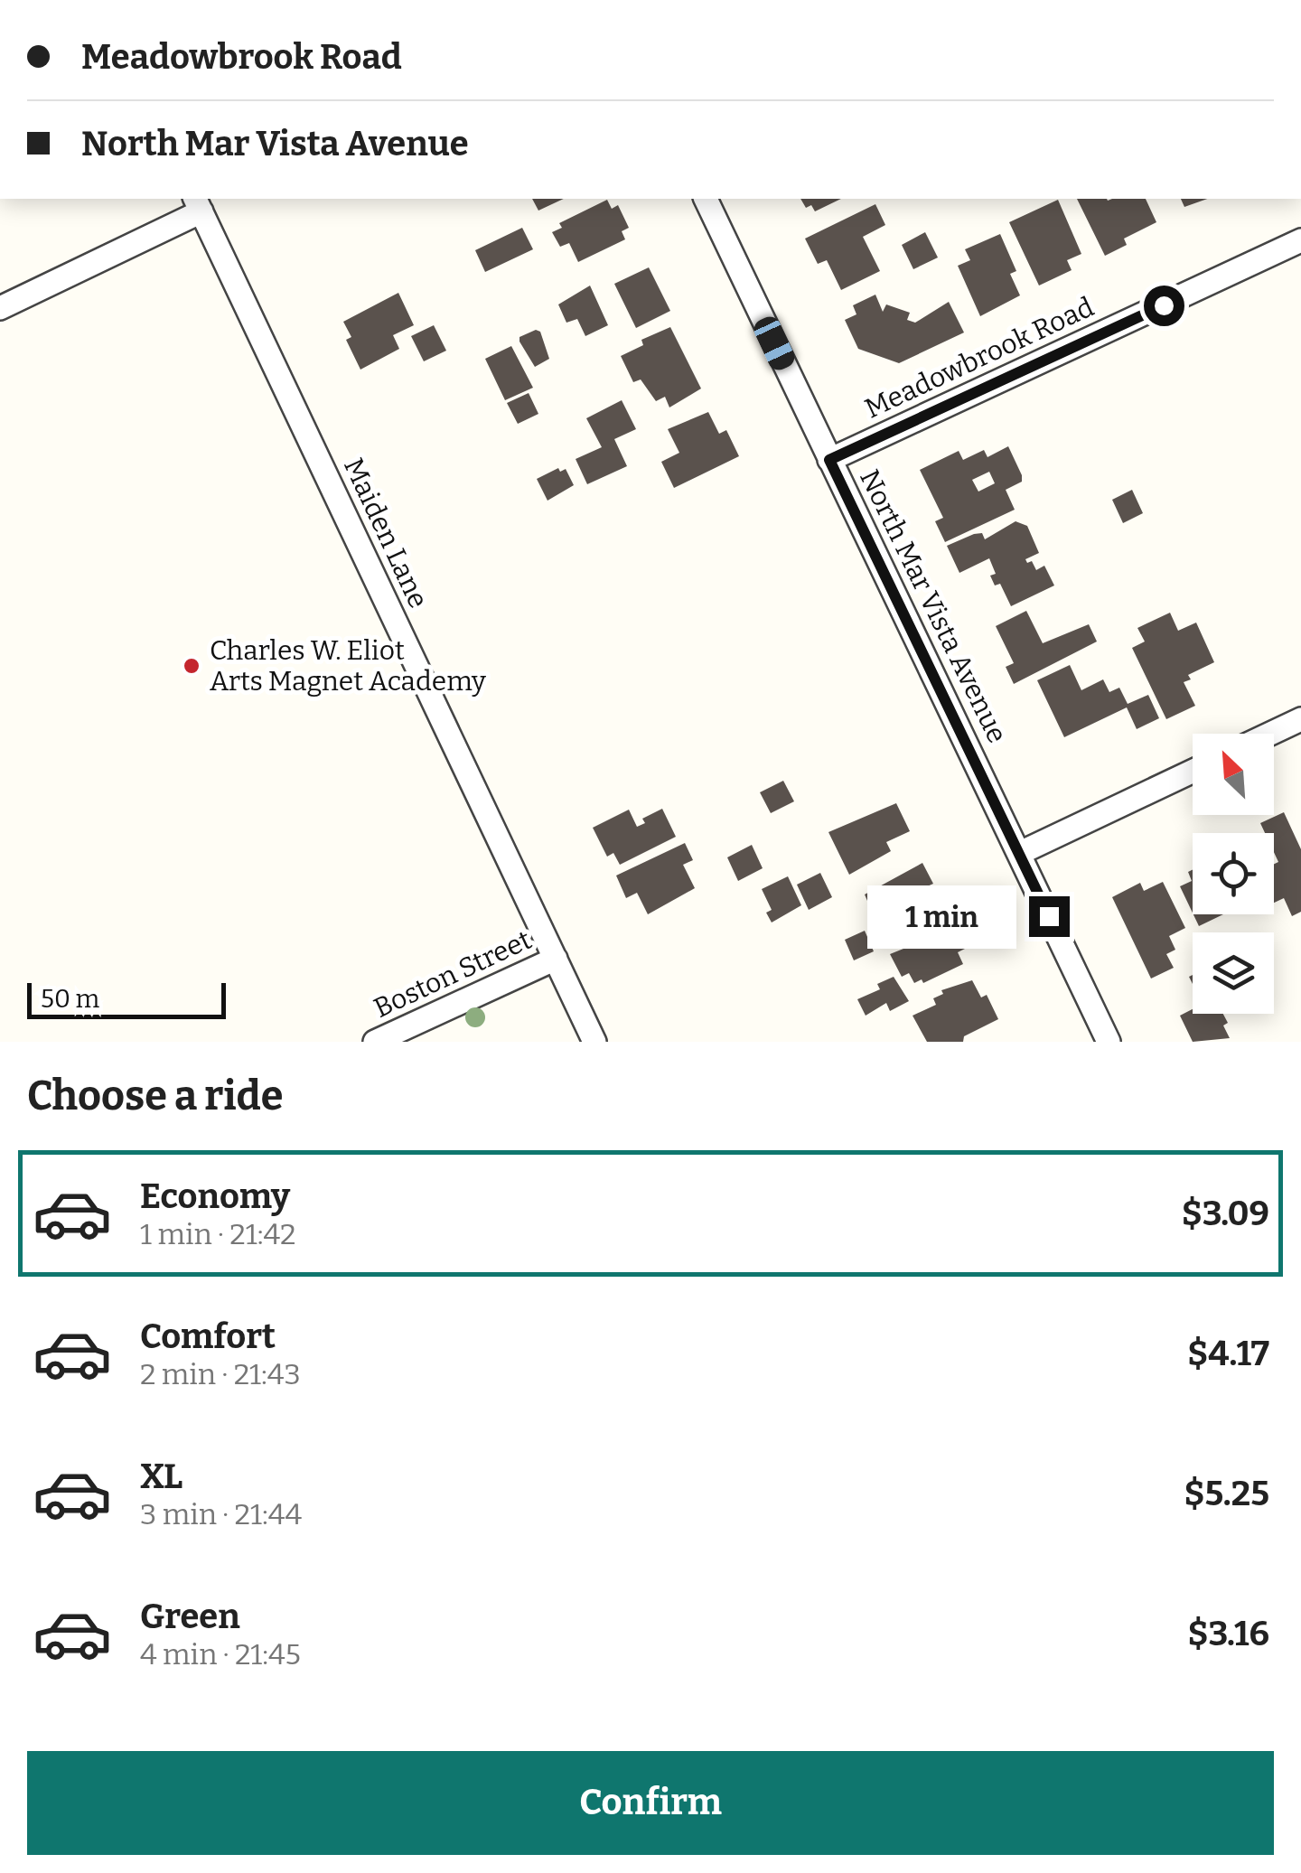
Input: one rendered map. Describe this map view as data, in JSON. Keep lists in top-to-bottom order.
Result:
{
  "streets": {
    "street": [
      "Meadowbrook Road",
      "Maiden Lane",
      "North Mar Vista Avenue",
      "Boston Street"
    ]
  },
  "crossings": [
    ["Meadowbrook Road", "North Mar Vista Avenue"],
    ["Maiden Lane", "Boston Street"]
  ],
  "places": ["Charles W. Eliot Arts Magnet Academy"],
  "scale_bar": "50 m",
  "north": "top left",
  "page": {
    "banner": ["Meadowbrook Road", "North Mar Vista Avenue"],
    "bubble": "1 min",
    "scale": "50 m",
    "heading": "Choose a ride",
    "list": [
      {
        "name": "Economy",
        "note": "1 min · 21:42",
        "value": "$3.09"
      },
      {
        "name": "Comfort",
        "note": "2 min · 21:43",
        "value": "$4.17"
      },
      {
        "name": "XL",
        "note": "3 min · 21:44",
        "value": "$5.25"
      },
      {
        "name": "Green",
        "note": "4 min · 21:45",
        "value": "$3.16"
      }
    ],
    "buttons": "Confirm"
  }
}
